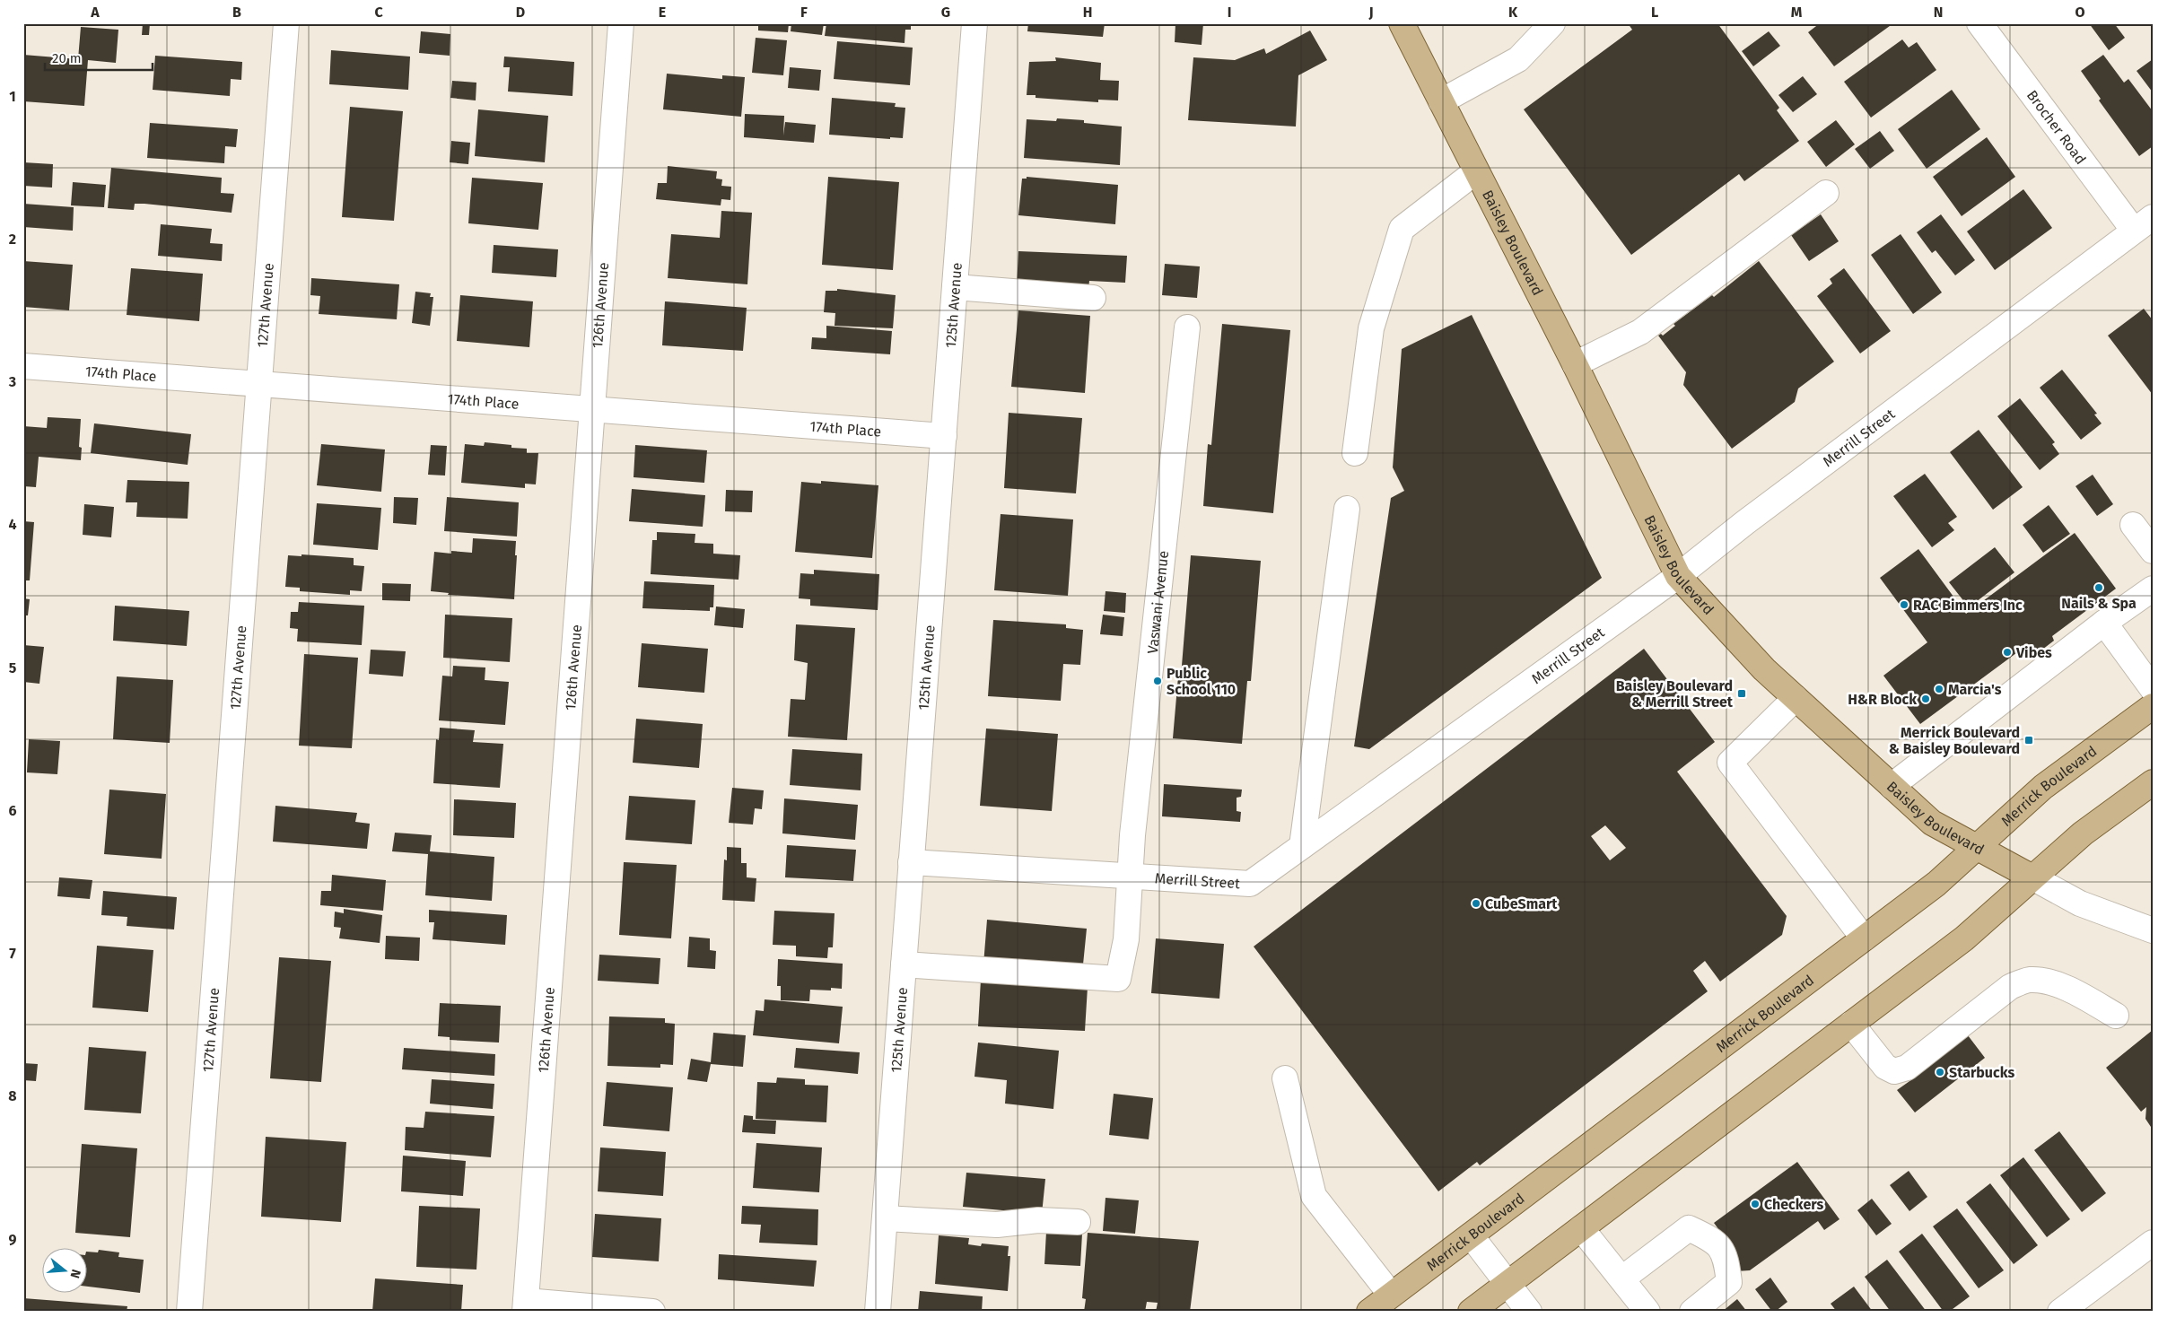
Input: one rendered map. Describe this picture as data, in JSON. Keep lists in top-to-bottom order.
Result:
{
  "streets": {
    "main road": ["Baisley Boulevard", "Merrick Boulevard"],
    "street": [
      "Brocher Road",
      "127th Avenue",
      "126th Avenue",
      "125th Avenue",
      "174th Place",
      "Merrill Street",
      "Vaswani Avenue"
    ]
  },
  "crossings": [
    ["Brocher Road", "Merrill Street"],
    ["Baisley Boulevard", "Merrill Street"],
    ["Baisley Boulevard", "Merrick Boulevard"],
    ["127th Avenue", "174th Place"],
    ["126th Avenue", "174th Place"],
    ["125th Avenue", "174th Place"],
    ["125th Avenue", "Merrill Street"],
    ["125th Avenue", "Vaswani Avenue"],
    ["Merrill Street", "Vaswani Avenue"]
  ],
  "places": {
    "other": [
      "Nails & Spa",
      "RAC Bimmers Inc",
      "Vibes",
      "Public School 110",
      "Marcia's",
      "H&R Block",
      "CubeSmart",
      "Starbucks",
      "Checkers"
    ],
    "transit": ["Baisley Boulevard & Merrill Street", "Merrick Boulevard & Baisley Boulevard"]
  },
  "scale_bar": "20 m",
  "north": "right",
  "grid": {
    "columns": [
      "A",
      "B",
      "C",
      "D",
      "E",
      "F",
      "G",
      "H",
      "I",
      "J",
      "K",
      "L",
      "M",
      "N",
      "O"
    ],
    "rows": [
      "1",
      "2",
      "3",
      "4",
      "5",
      "6",
      "7",
      "8",
      "9"
    ]
  }
}
